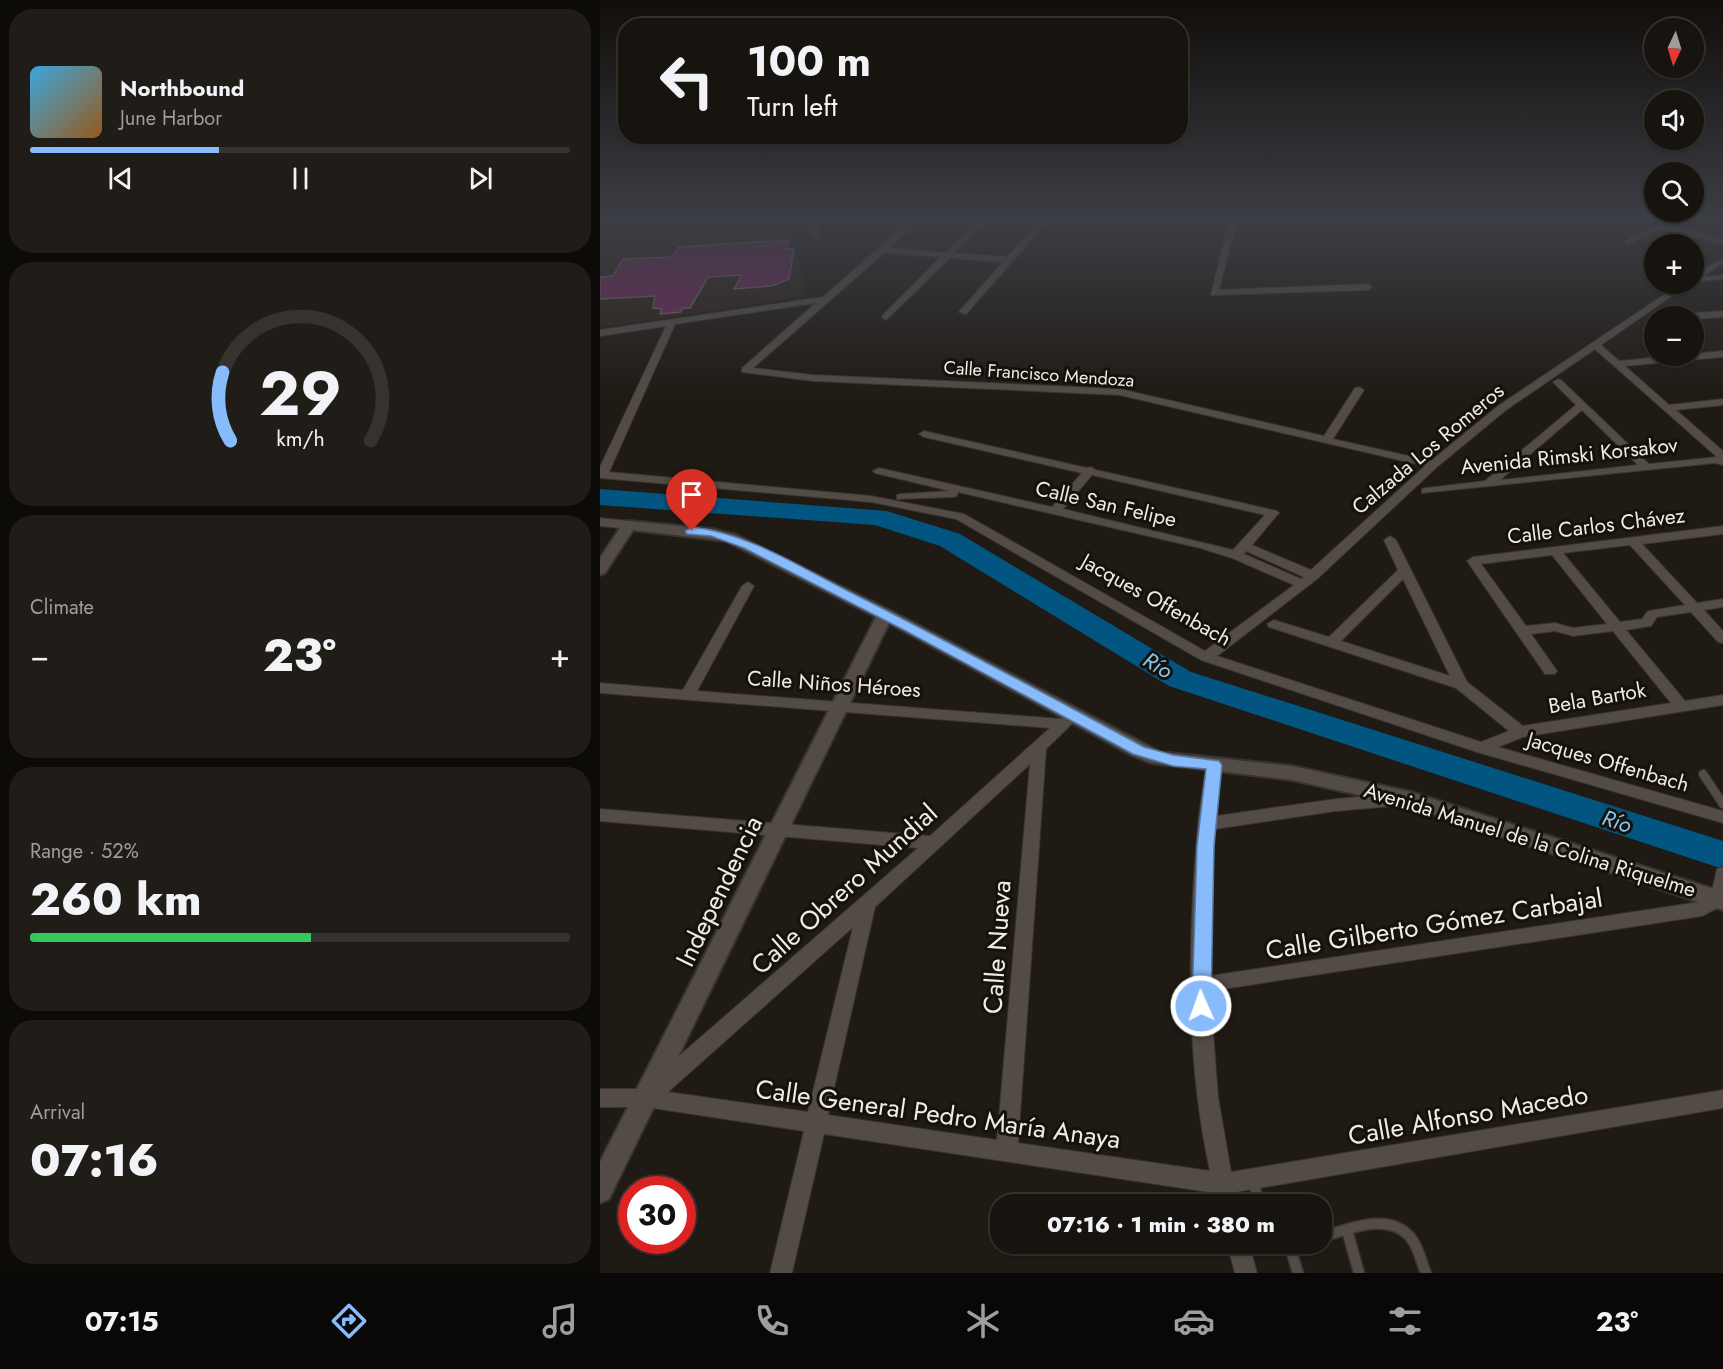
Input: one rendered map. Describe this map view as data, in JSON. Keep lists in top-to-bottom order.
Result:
{
  "streets": {
    "street": [
      "Calle Francisco Mendoza",
      "Calzada Los Romeros",
      "Avenida Rimski Korsakov",
      "Calle San Felipe",
      "Calle Carlos Chávez",
      "Jacques Offenbach",
      "Calle Niños Héroes",
      "Bela Bartok",
      "Avenida Manuel de la Colina Riquelme",
      "Calle Obrero Mundial",
      "Independencia",
      "Calle Gilberto Gómez Carbajal",
      "Calle Nueva",
      "Calle General Pedro María Anaya",
      "Calle Alfonso Macedo"
    ]
  },
  "crossings": [
    ["Calle Francisco Mendoza", "Calzada Los Romeros"],
    ["Calzada Los Romeros", "Calle San Felipe"],
    ["Calzada Los Romeros", "Jacques Offenbach"],
    ["Jacques Offenbach", "Bela Bartok"],
    ["Calle Niños Héroes", "Avenida Manuel de la Colina Riquelme"],
    ["Calle Niños Héroes", "Calle Obrero Mundial"],
    ["Calle Niños Héroes", "Independencia"],
    ["Avenida Manuel de la Colina Riquelme", "Calle Obrero Mundial"],
    ["Avenida Manuel de la Colina Riquelme", "Independencia"],
    ["Avenida Manuel de la Colina Riquelme", "Calle Gilberto Gómez Carbajal"],
    ["Calle Obrero Mundial", "Independencia"],
    ["Calle Obrero Mundial", "Calle Nueva"],
    ["Calle Obrero Mundial", "Calle General Pedro María Anaya"],
    ["Independencia", "Calle General Pedro María Anaya"],
    ["Calle Nueva", "Calle General Pedro María Anaya"],
    ["Calle General Pedro María Anaya", "Calle Alfonso Macedo"]
  ],
  "water": ["Río"],
  "north": "bottom",
  "page": {
    "map_buttons": ["+", "−"],
    "turn": ["100 m", "Turn left"],
    "song": ["Northbound", "June Harbor"],
    "tile": [
      "Climate",
      ["Range · 52%", "260 km"],
      ["Arrival", "07:16"]
    ],
    "heat": ["−", "23°", "+"],
    "limit": "30",
    "trip": "07:16 · 1 min · 380 m",
    "tabs": ["07:15", "23°"],
    "gauge": ["29", "km/h"]
  }
}
